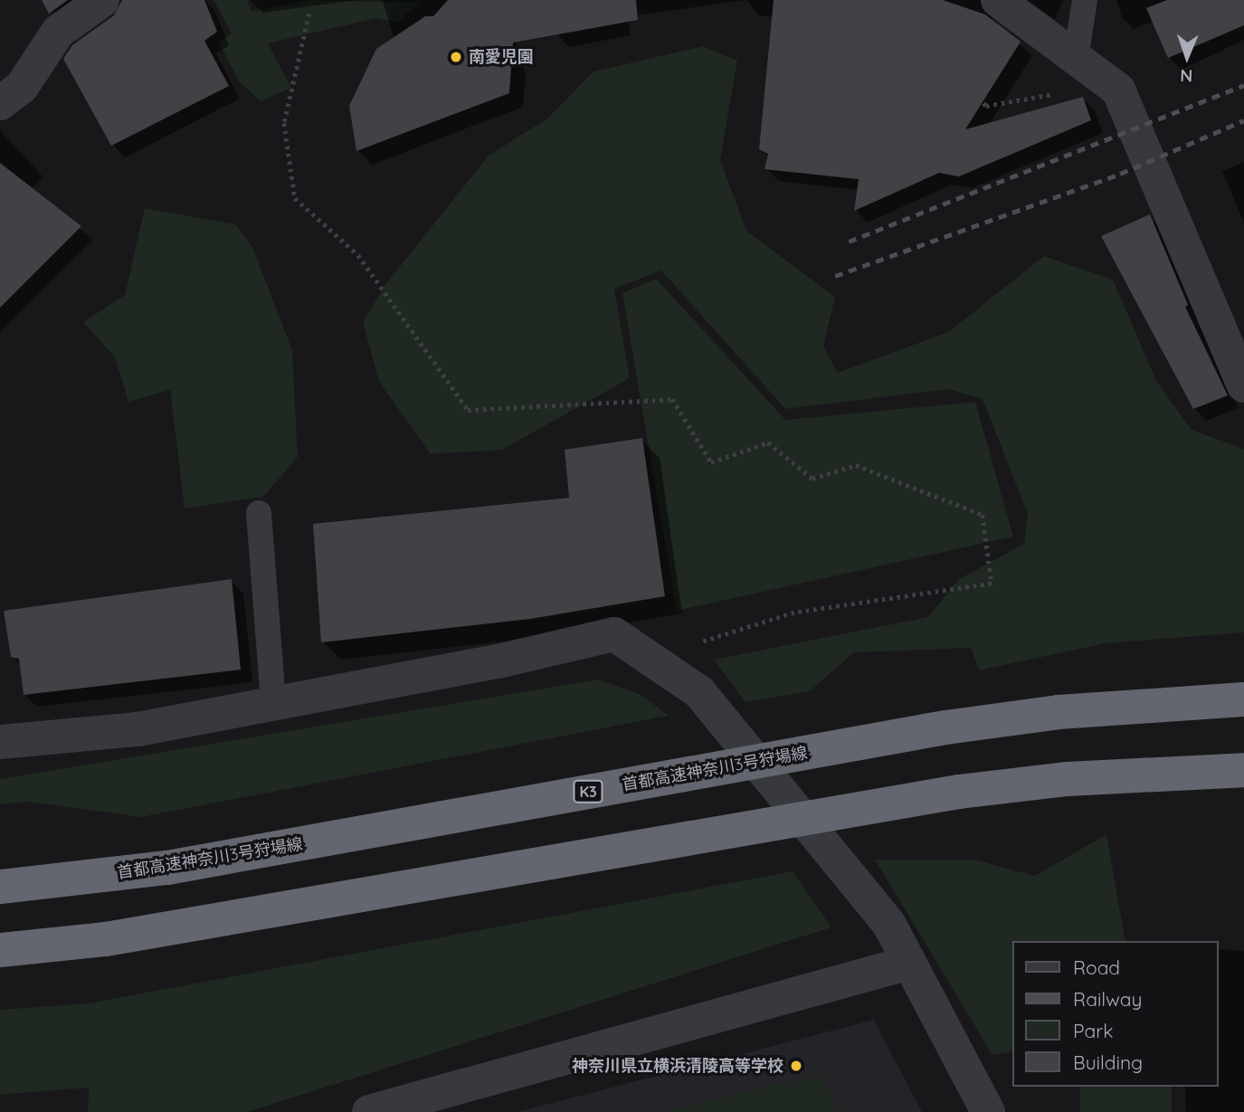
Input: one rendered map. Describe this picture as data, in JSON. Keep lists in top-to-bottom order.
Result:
{
  "streets": {
    "highway": ["首都高速神奈川3号狩場線", "K3"]
  },
  "places": ["南愛児園", "神奈川県立横浜清陵高等学校"],
  "legend": [
    "Road",
    "Railway",
    "Park",
    "Building"
  ],
  "north": "bottom"
}
